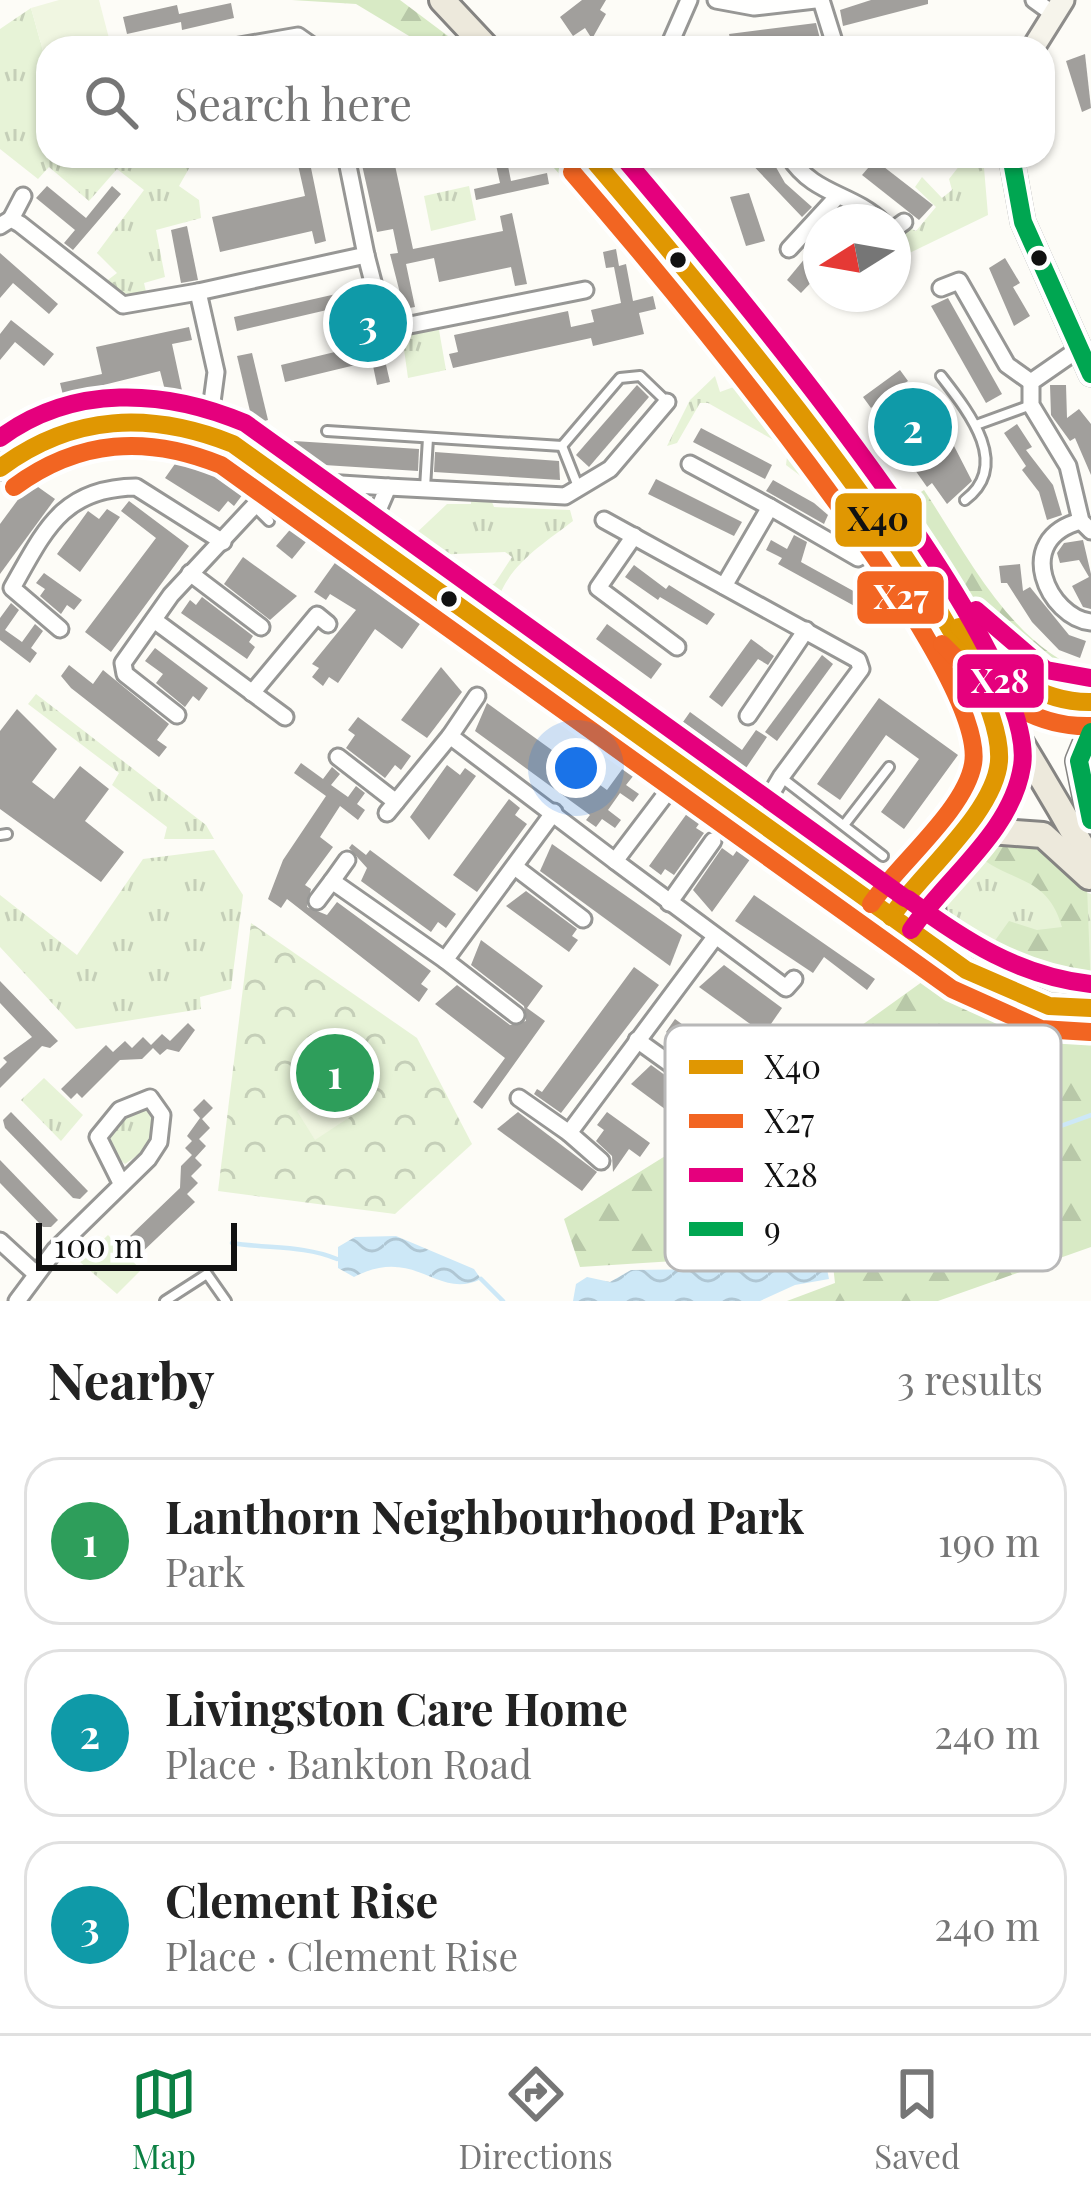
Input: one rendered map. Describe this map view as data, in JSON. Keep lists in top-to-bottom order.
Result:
{
  "lines": [
    "transit line X40",
    "transit line X28",
    "transit line 9",
    "transit line X27"
  ],
  "legend": [
    "X40",
    "X27",
    "X28",
    "9"
  ],
  "scale_bar": "100 m",
  "north": "left",
  "page": {
    "search": "Search here",
    "pins": ["3", "2", "1"],
    "scale": "100 m",
    "heading": ["Nearby", "3 results"],
    "list": [
      {
        "mark": "1",
        "name": "Lanthorn Neighbourhood Park",
        "note": "Park",
        "value": "190 m"
      },
      {
        "mark": "2",
        "name": "Livingston Care Home",
        "note": "Place · Bankton Road",
        "value": "240 m"
      },
      {
        "mark": "3",
        "name": "Clement Rise",
        "note": "Place · Clement Rise",
        "value": "240 m"
      }
    ],
    "nav": ["Map", "Directions", "Saved"]
  }
}
